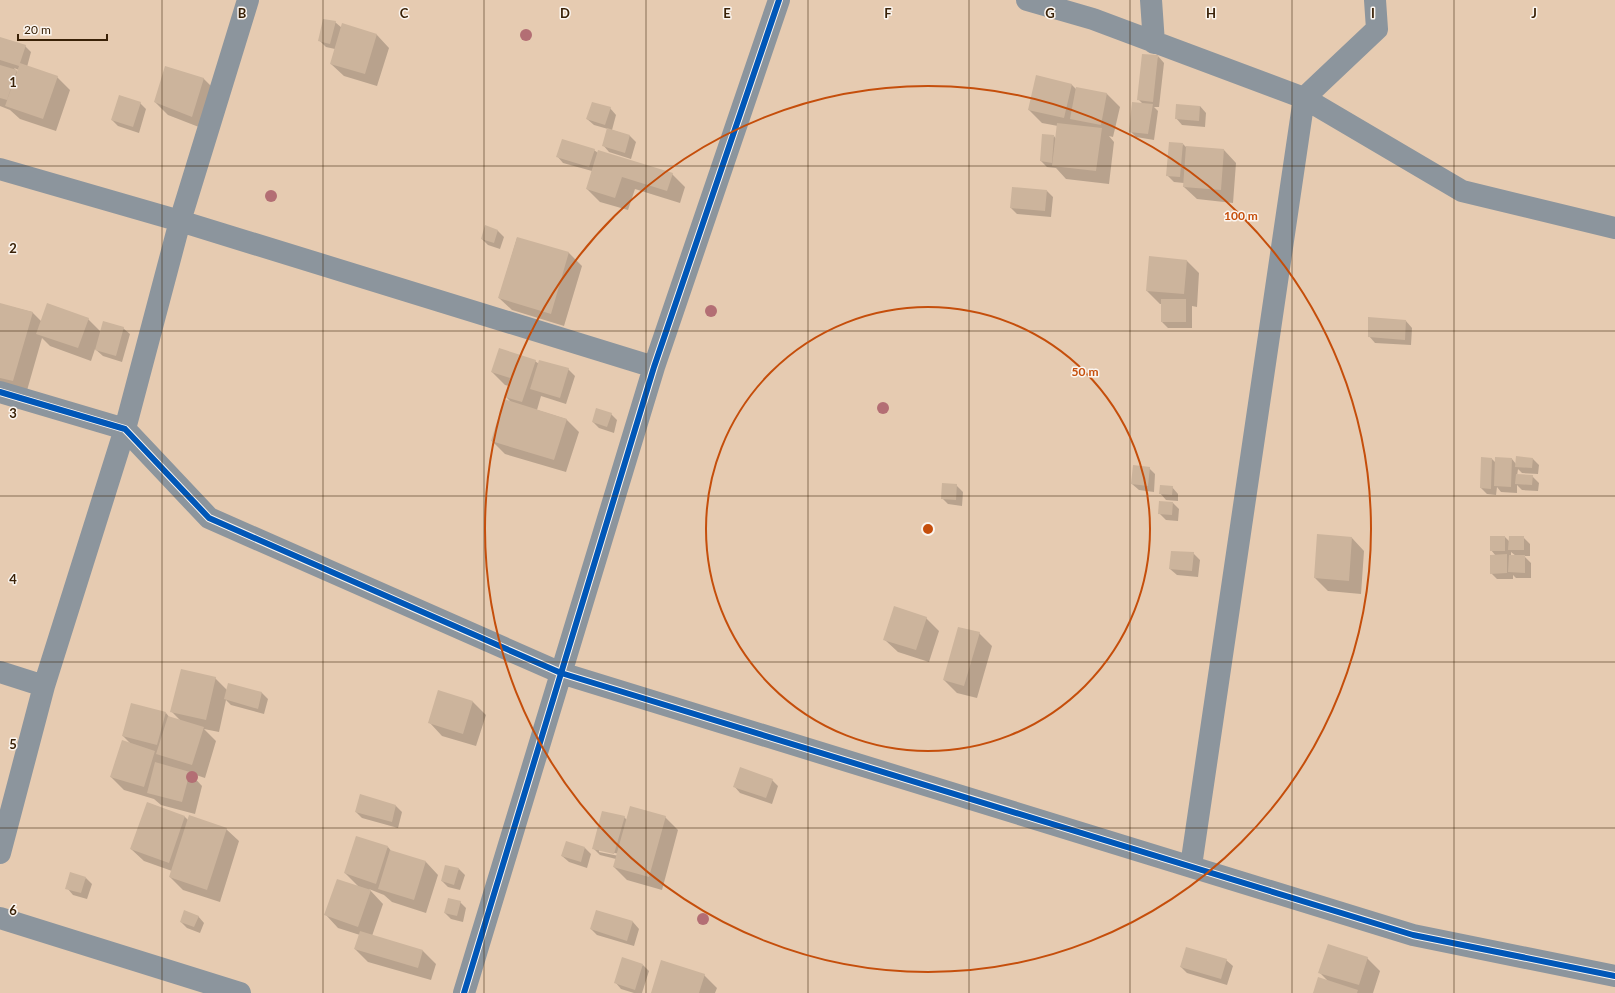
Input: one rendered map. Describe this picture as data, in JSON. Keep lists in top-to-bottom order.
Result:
{
  "scale_bar": "20 m",
  "grid": {
    "columns": [
      "B",
      "C",
      "D",
      "E",
      "F",
      "G",
      "H",
      "I",
      "J"
    ],
    "rows": [
      "1",
      "2",
      "3",
      "4",
      "5",
      "6"
    ]
  },
  "rings": ["100 m", "50 m"]
}
